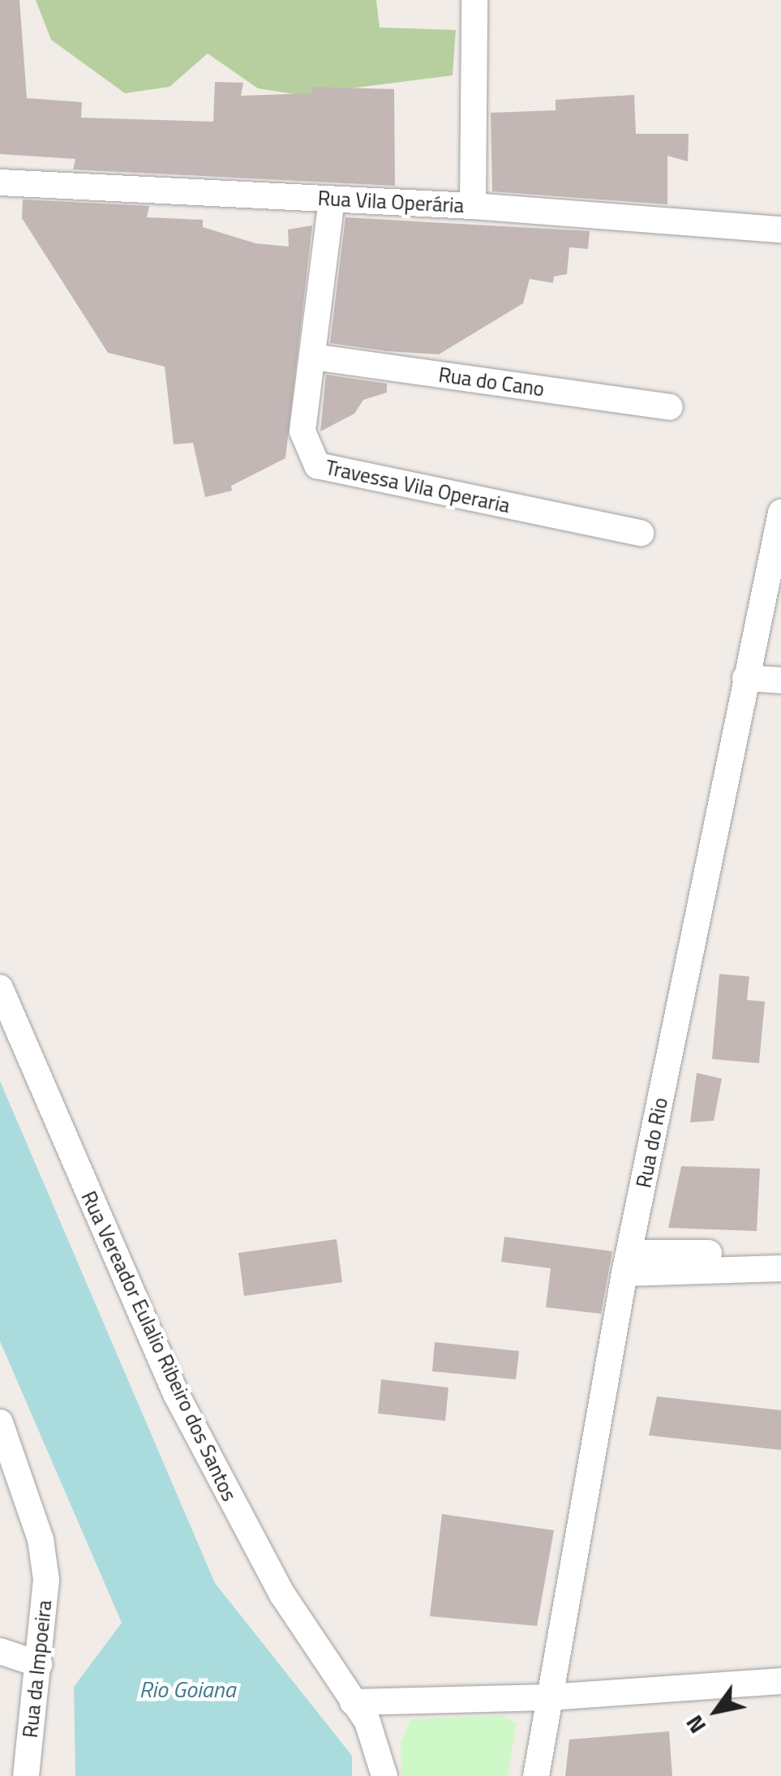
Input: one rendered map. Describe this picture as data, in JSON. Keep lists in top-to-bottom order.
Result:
{
  "streets": {
    "street": [
      "Rua Vila Operária",
      "Rua do Cano",
      "Travessa Vila Operaria",
      "Rua do Rio",
      "Rua Vereador Eulalio Ribeiro dos Santos",
      "Rua da Impoeira"
    ]
  },
  "crossings": [
    ["Rua Vila Operária", "Travessa Vila Operaria"],
    ["Rua do Cano", "Travessa Vila Operaria"]
  ],
  "water": ["Rio Goiana"],
  "north": "bottom left"
}
